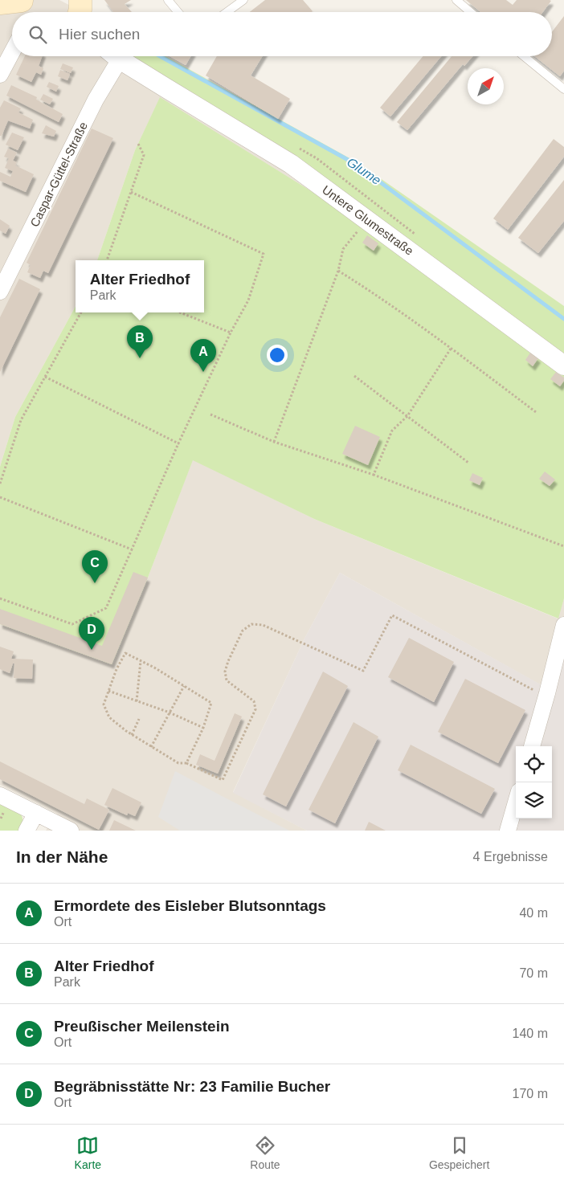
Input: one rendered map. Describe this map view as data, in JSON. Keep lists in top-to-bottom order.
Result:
{
  "streets": {
    "street": ["Caspar-Güttel-Straße", "Untere Glumestraße"]
  },
  "water": ["Glume"],
  "north": "top right",
  "page": {
    "search": "Hier suchen",
    "popup": ["Alter Friedhof", "Park"],
    "pins": [
      "B",
      "A",
      "C",
      "D"
    ],
    "heading": ["In der Nähe", "4 Ergebnisse"],
    "list": [
      {
        "mark": "A",
        "name": "Ermordete des Eisleber Blutsonntags",
        "note": "Ort",
        "value": "40 m"
      },
      {
        "mark": "B",
        "name": "Alter Friedhof",
        "note": "Park",
        "value": "70 m"
      },
      {
        "mark": "C",
        "name": "Preußischer Meilenstein",
        "note": "Ort",
        "value": "140 m"
      },
      {
        "mark": "D",
        "name": "Begräbnisstätte Nr: 23 Familie Bucher",
        "note": "Ort",
        "value": "170 m"
      }
    ],
    "nav": ["Karte", "Route", "Gespeichert"]
  }
}
